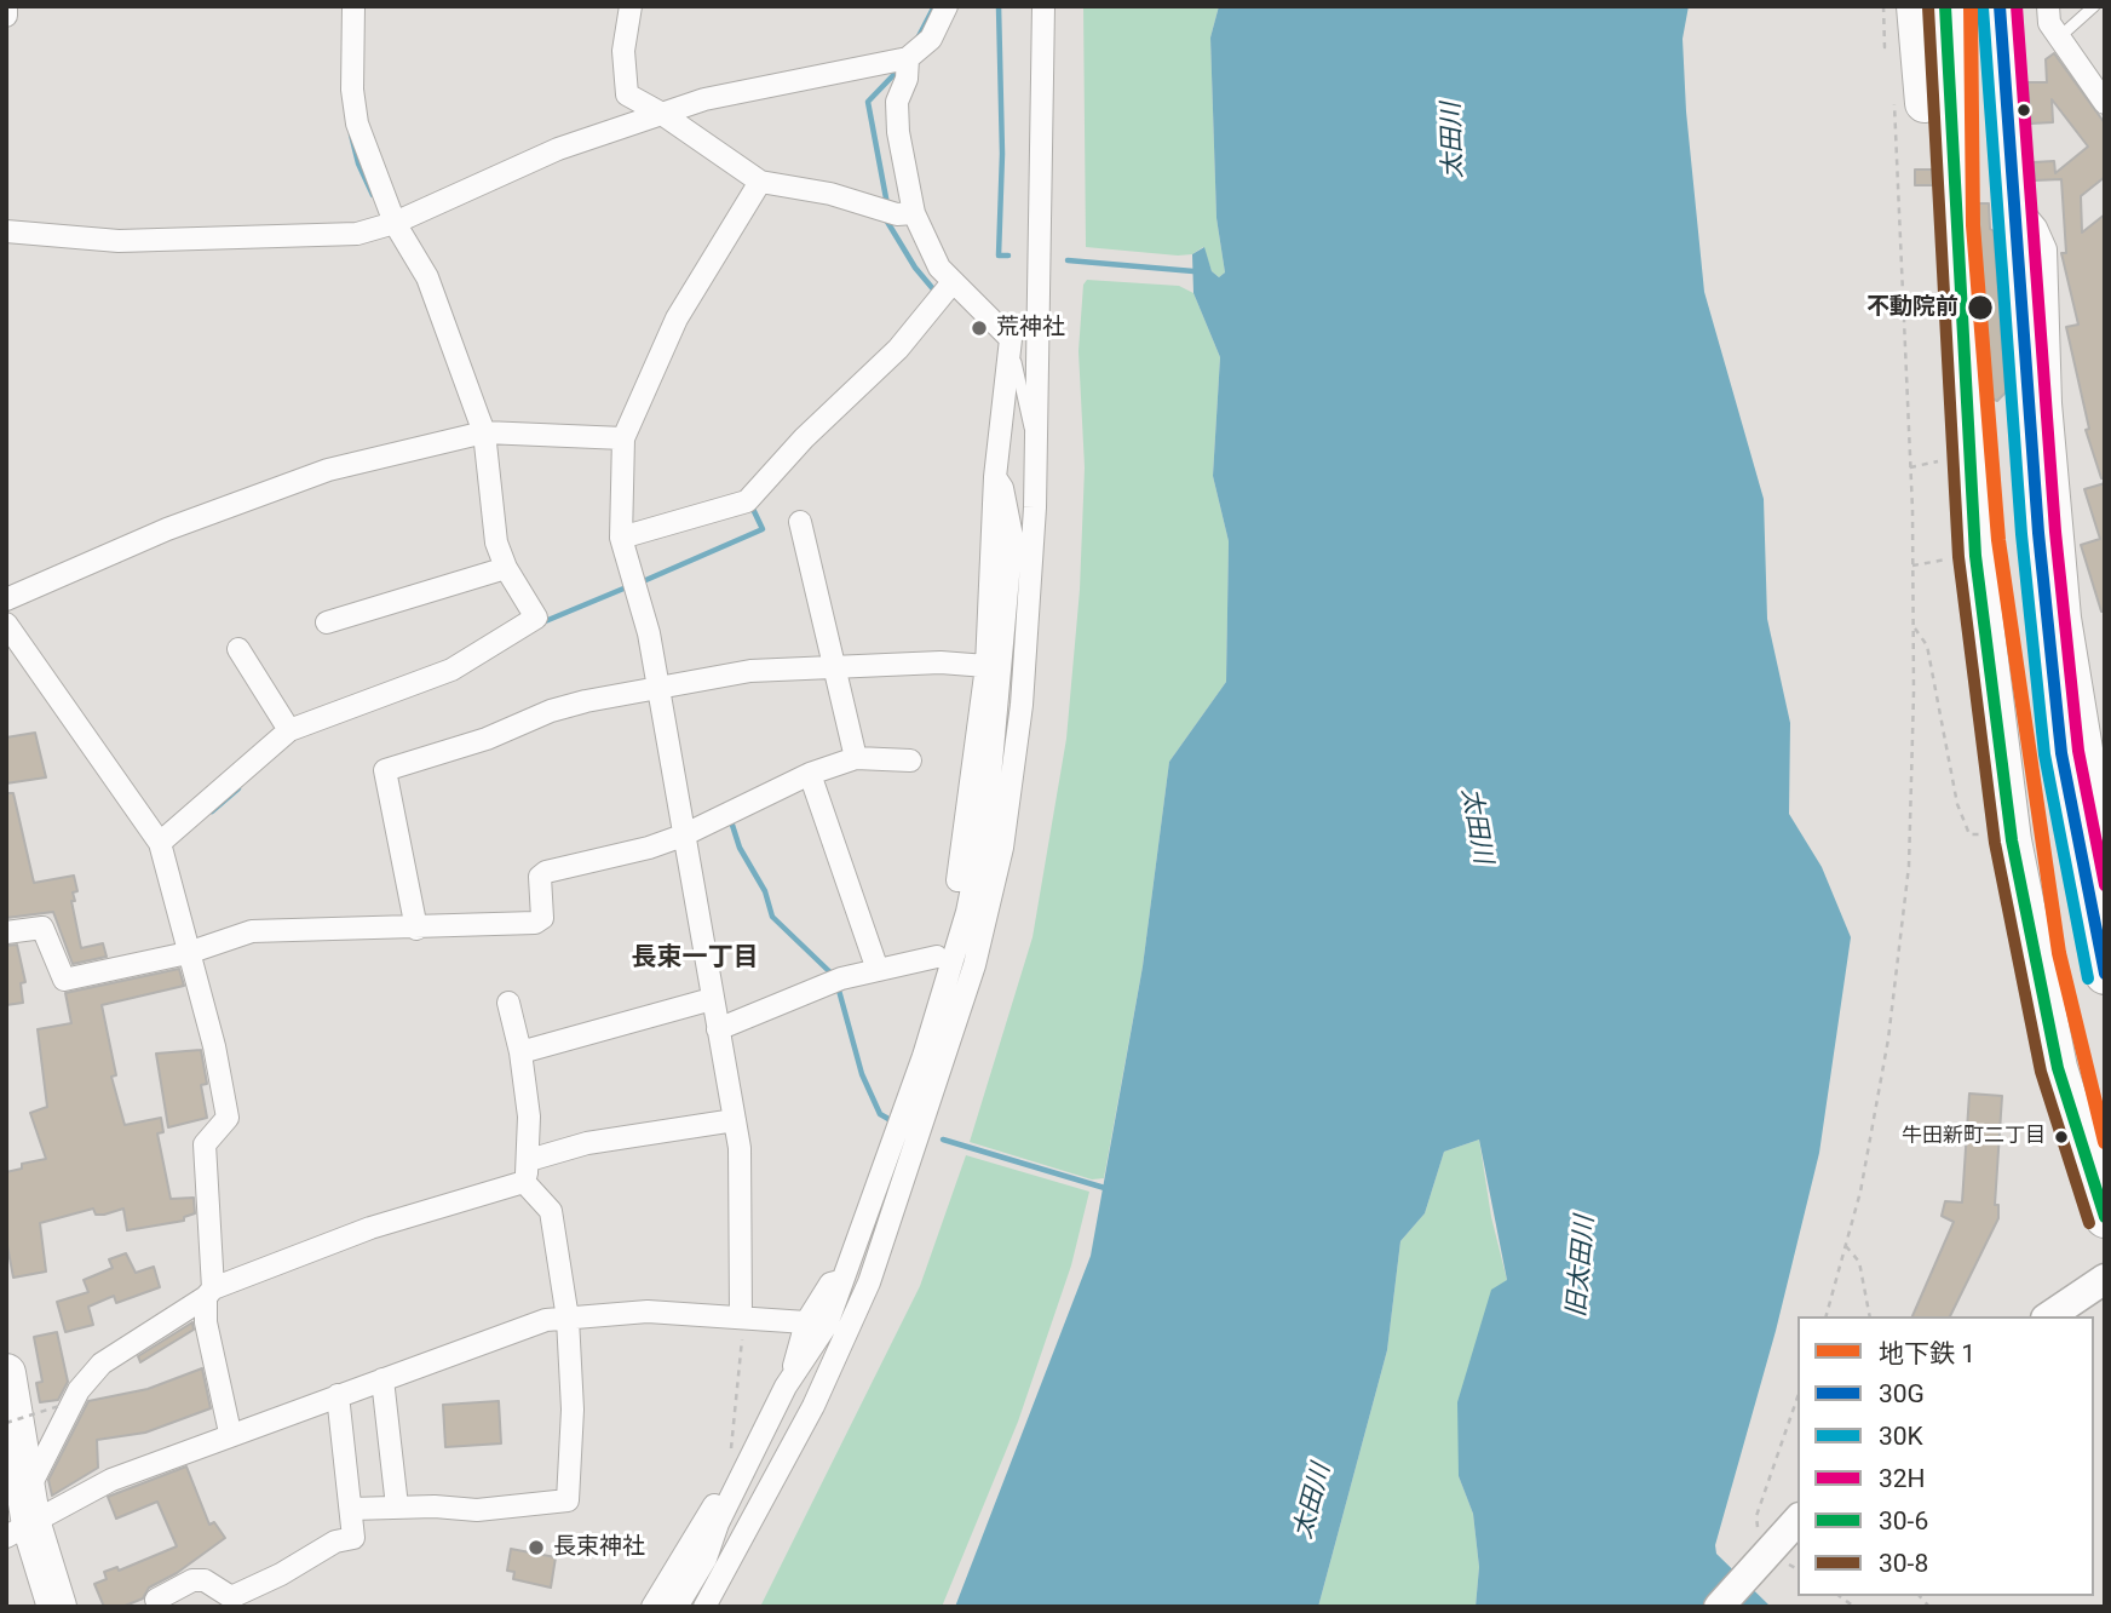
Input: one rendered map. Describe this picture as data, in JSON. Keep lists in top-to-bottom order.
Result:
{
  "districts": ["長束一丁目"],
  "water": ["太田川", "旧太田川"],
  "places": [
    "不動院前",
    "荒神社",
    "牛田新町二丁目",
    "長束神社"
  ],
  "lines": [
    "metro line 1",
    "transit line 30G",
    "transit line 32H",
    "transit line 30-6",
    "transit line 30K",
    "transit line 30-8"
  ],
  "legend": [
    "地下鉄 1",
    "30G",
    "30K",
    "32H",
    "30-6",
    "30-8"
  ]
}
